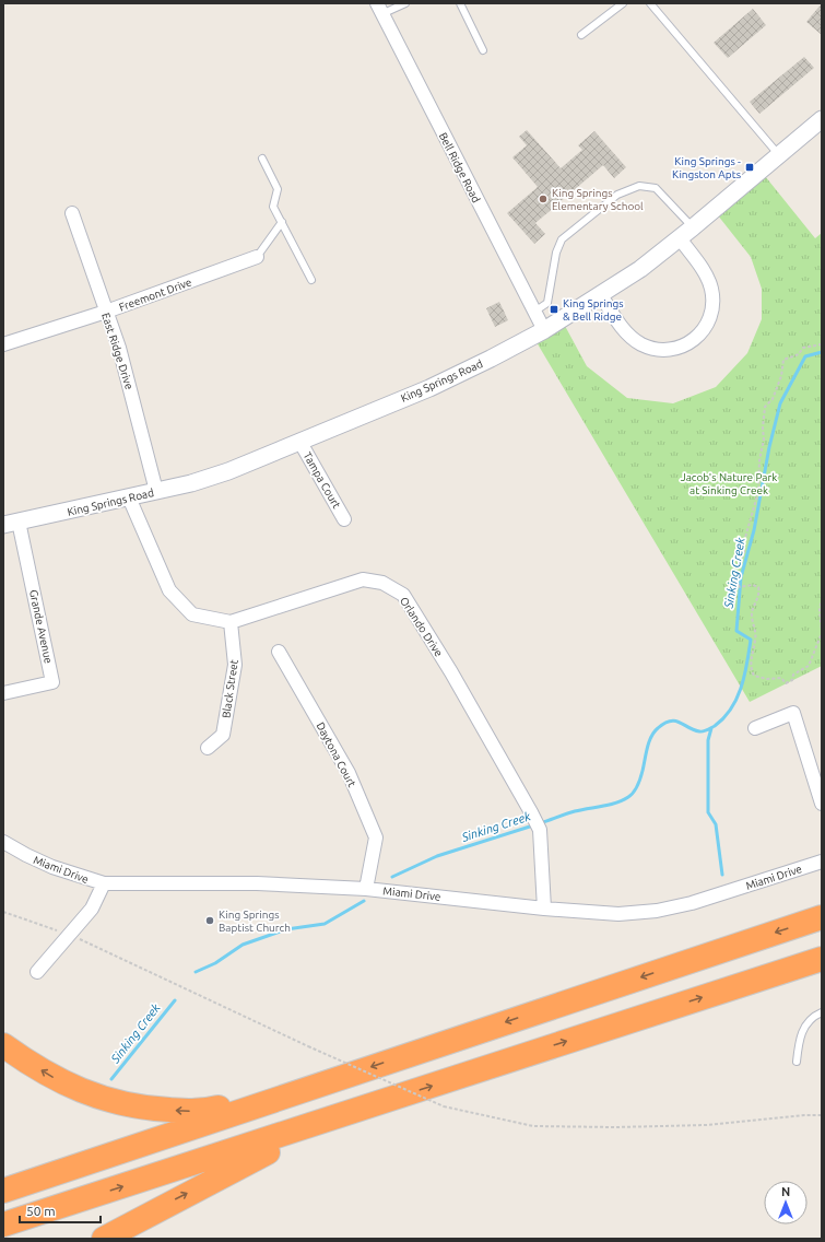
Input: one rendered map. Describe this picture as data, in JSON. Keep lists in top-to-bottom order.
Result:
{
  "streets": {
    "street": [
      "Bell Ridge Road",
      "Freemont Drive",
      "East Ridge Drive",
      "King Springs Road",
      "Tampa Court",
      "Grande Avenue",
      "Orlando Drive",
      "Black Street",
      "Daytona Court",
      "Miami Drive"
    ]
  },
  "crossings": [
    ["Bell Ridge Road", "King Springs Road"],
    ["Freemont Drive", "East Ridge Drive"],
    ["East Ridge Drive", "King Springs Road"],
    ["King Springs Road", "Tampa Court"],
    ["King Springs Road", "Grande Avenue"],
    ["King Springs Road", "Orlando Drive"],
    ["Orlando Drive", "Black Street"],
    ["Orlando Drive", "Miami Drive"],
    ["Daytona Court", "Miami Drive"]
  ],
  "water": ["Sinking Creek"],
  "parks": ["Jacob's Nature Park at Sinking Creek"],
  "places": {
    "transit": ["King Springs - Kingston Apts", "King Springs & Bell Ridge"],
    "other": ["King Springs Elementary School", "King Springs Baptist Church"]
  },
  "scale_bar": "50 m",
  "north": "top"
}
